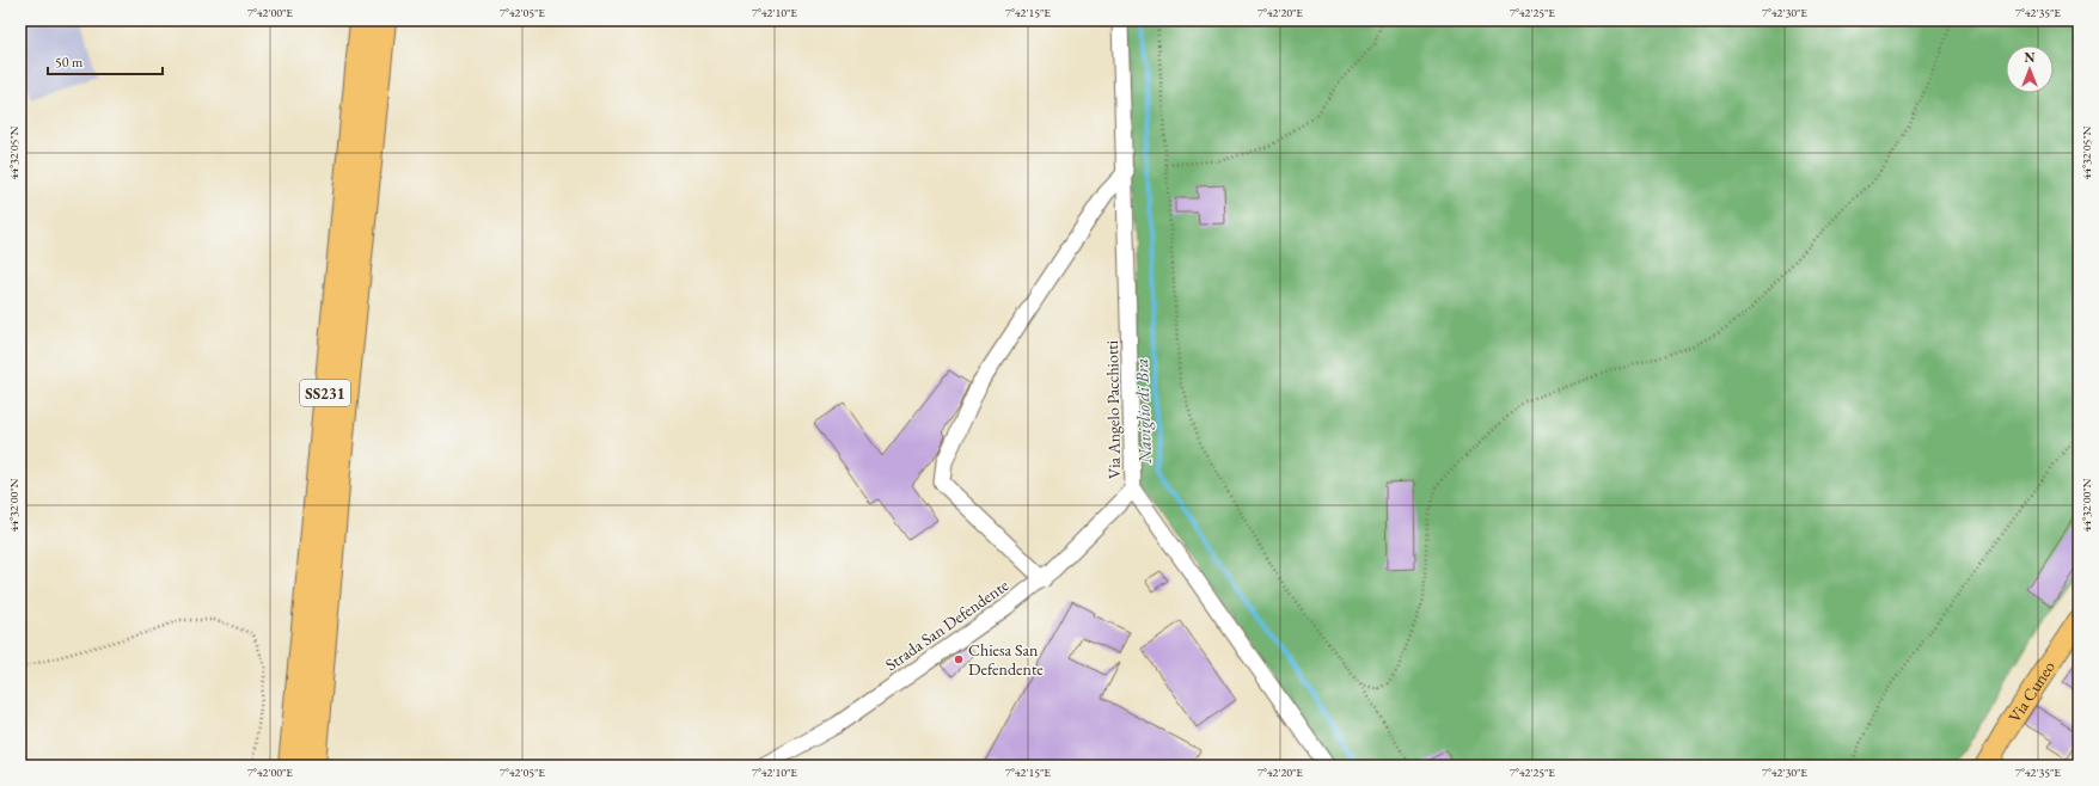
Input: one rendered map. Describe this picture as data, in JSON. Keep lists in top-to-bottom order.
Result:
{
  "streets": {
    "highway": ["SS231"],
    "main road": ["Via Cuneo"],
    "street": ["Via Angelo Pacchiotti", "Strada San Defendente"]
  },
  "crossings": [
    ["Via Angelo Pacchiotti", "Strada San Defendente"]
  ],
  "water": ["Naviglio di Bra"],
  "places": ["Chiesa San Defendente"],
  "scale_bar": "50 m",
  "north": "top",
  "coordinates": [
    "7°42'00\"E",
    "7°42'05\"E",
    "7°42'10\"E",
    "7°42'15\"E",
    "7°42'20\"E",
    "7°42'25\"E",
    "7°42'30\"E",
    "7°42'35\"E",
    "44°32'05\"N",
    "44°32'00\"N"
  ]
}
